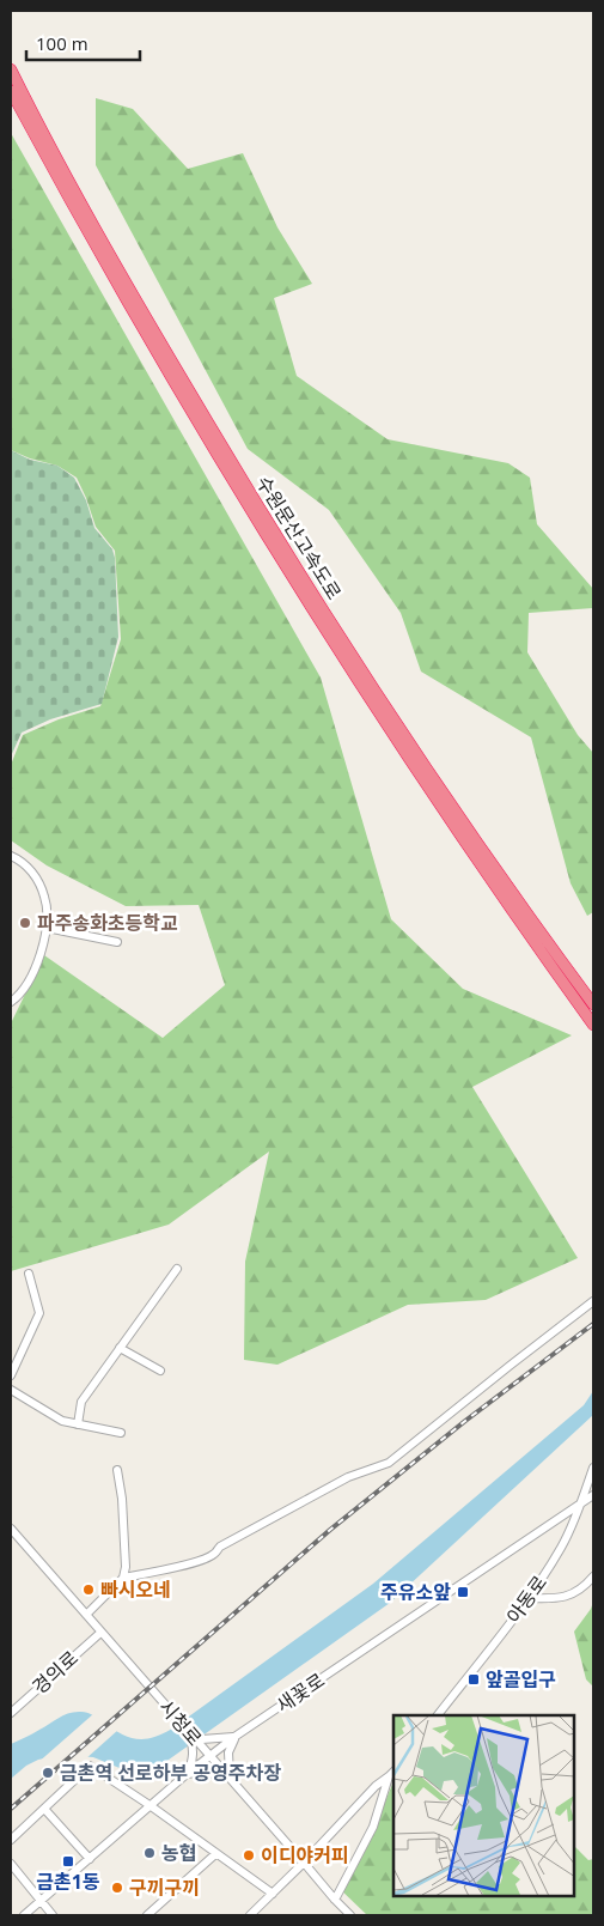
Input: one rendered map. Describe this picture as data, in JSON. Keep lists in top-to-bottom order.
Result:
{
  "streets": {
    "highway": ["수원문산고속도로"],
    "street": [
      "아동로",
      "경의로",
      "새꽃로",
      "시청로"
    ]
  },
  "crossings": [
    ["아동로", "새꽃로"],
    ["경의로", "시청로"],
    ["새꽃로", "시청로"]
  ],
  "places": {
    "other": [
      "파주송화초등학교",
      "빠시오네",
      "금촌역 선로하부 공영주차장",
      "농협",
      "이디야커피",
      "구끼구끼"
    ],
    "transit": ["주유소앞", "앞골입구", "금촌1동"]
  },
  "scale_bar": "100 m"
}
